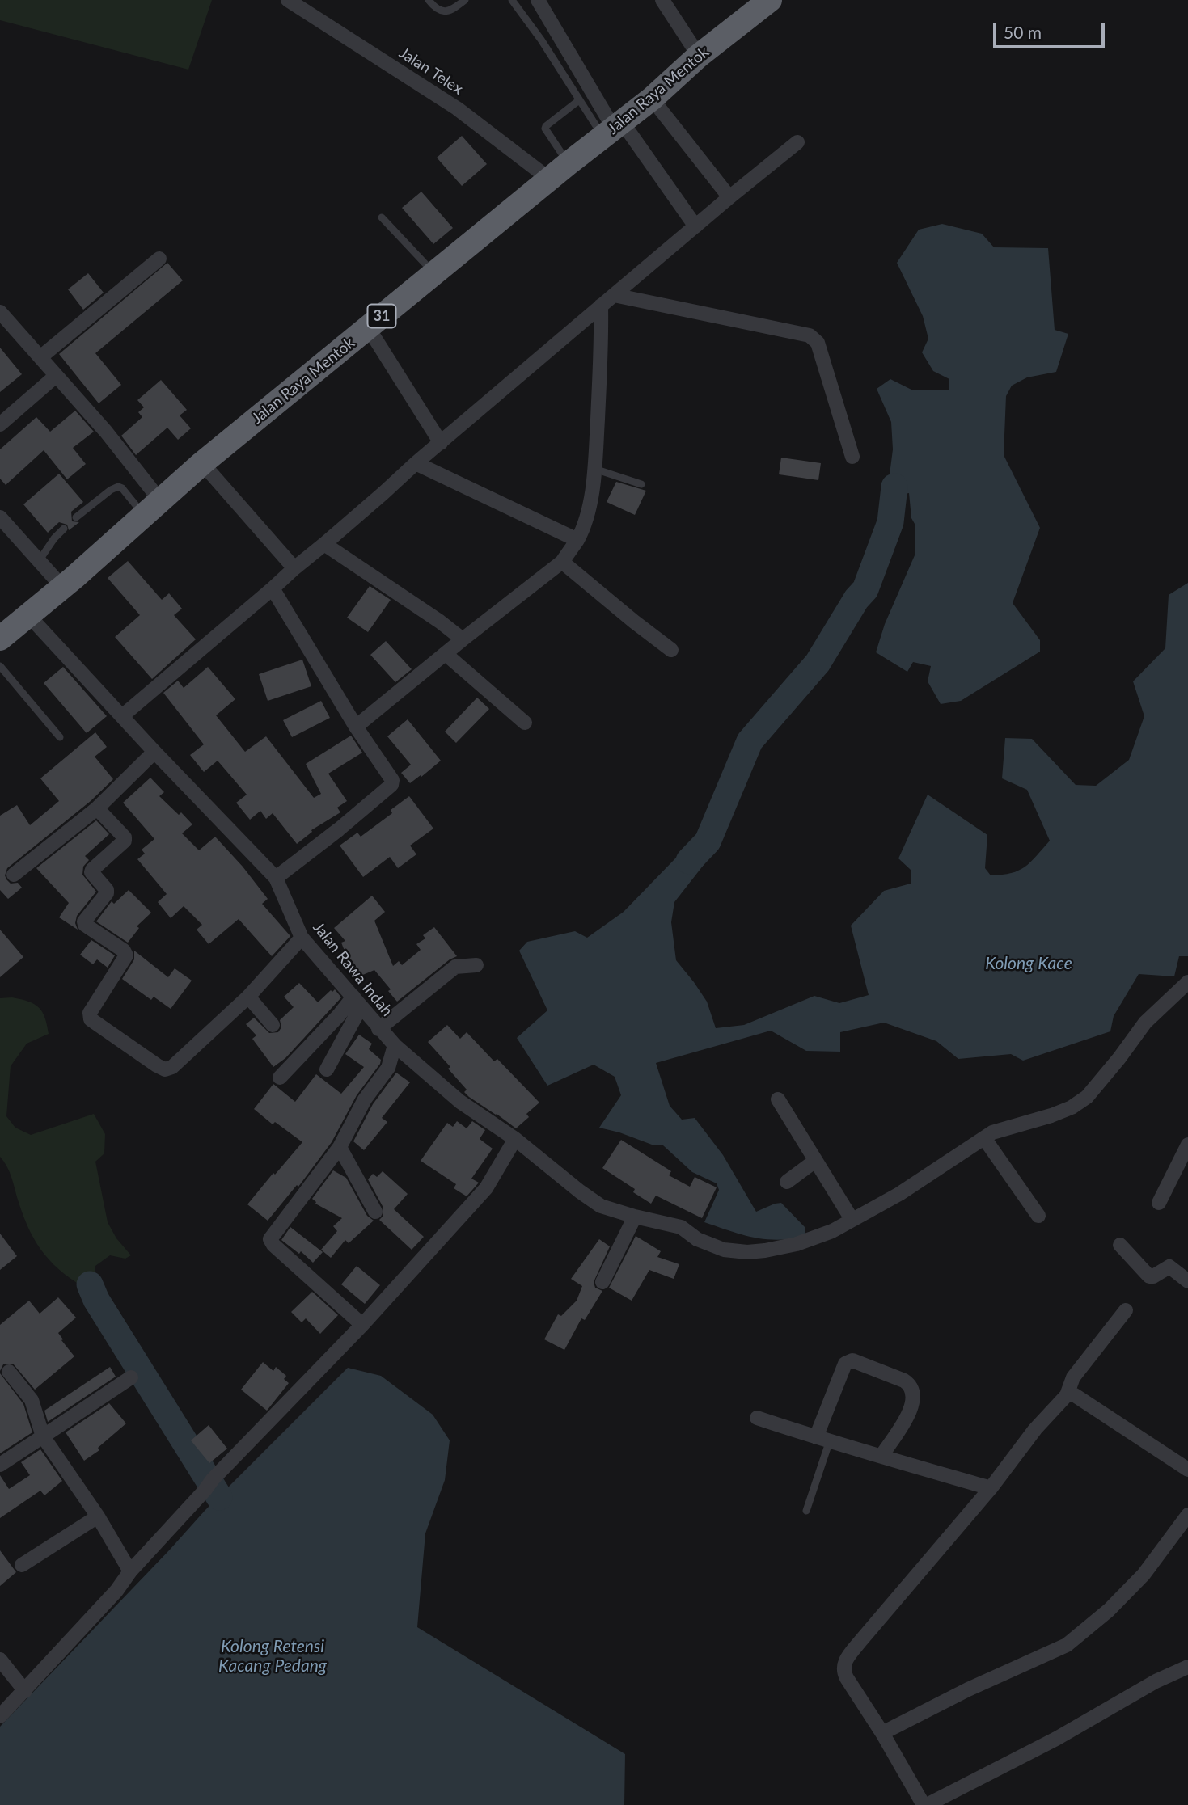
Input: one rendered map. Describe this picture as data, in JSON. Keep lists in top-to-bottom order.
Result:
{
  "streets": {
    "highway": ["Jalan Raya Mentok", "31"],
    "street": ["Jalan Telex", "Jalan Rawa Indah"]
  },
  "crossings": [
    ["Jalan Telex", "Jalan Raya Mentok"],
    ["Jalan Raya Mentok", "Jalan Rawa Indah"]
  ],
  "water": ["Kolong Kace", "Kolong Retensi Kacang Pedang"],
  "scale_bar": "50 m"
}
